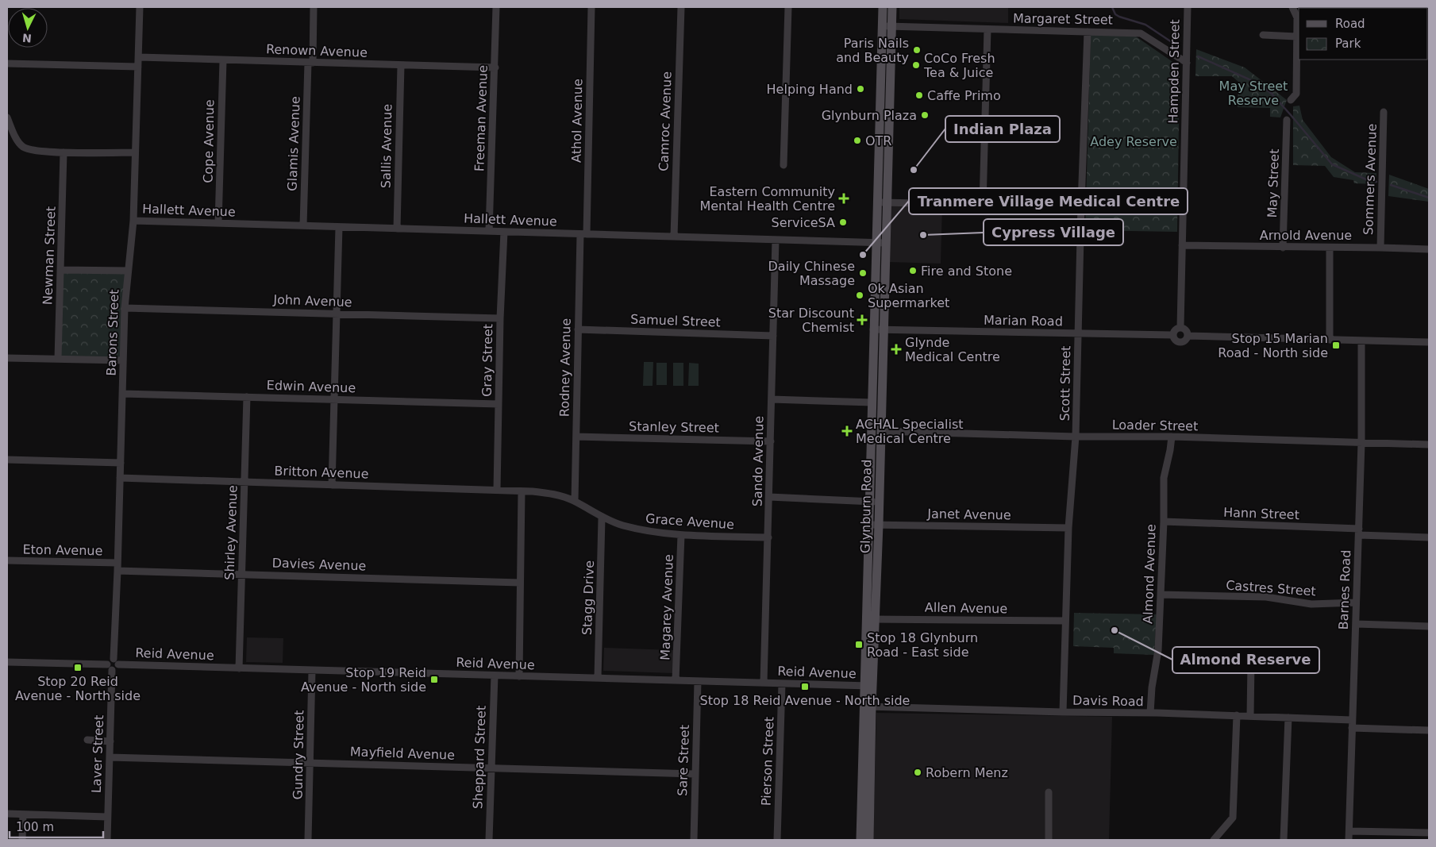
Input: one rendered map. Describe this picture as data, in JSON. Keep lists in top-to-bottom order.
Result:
{
  "streets": {
    "main road": ["Glynburn Road"],
    "street": [
      "Margaret Street",
      "Renown Avenue",
      "Hampden Street",
      "Freeman Avenue",
      "Athol Avenue",
      "Camroc Avenue",
      "Cope Avenue",
      "Glamis Avenue",
      "Sallis Avenue",
      "Sommers Avenue",
      "May Street",
      "Hallett Avenue",
      "Arnold Avenue",
      "Newman Street",
      "John Avenue",
      "Samuel Street",
      "Marian Road",
      "Barons Street",
      "Gray Street",
      "Rodney Avenue",
      "Scott Street",
      "Edwin Avenue",
      "Loader Street",
      "Stanley Street",
      "Sando Avenue",
      "Britton Avenue",
      "Hann Street",
      "Janet Avenue",
      "Grace Avenue",
      "Shirley Avenue",
      "Eton Avenue",
      "Davies Avenue",
      "Almond Avenue",
      "Castres Street",
      "Barnes Road",
      "Stagg Drive",
      "Magarey Avenue",
      "Allen Avenue",
      "Reid Avenue",
      "Davis Road",
      "Mayfield Avenue",
      "Laver Street",
      "Gundry Street",
      "Sheppard Street",
      "Sare Street",
      "Pierson Street"
    ]
  },
  "crossings": [
    ["Margaret Street", "Hampden Street"],
    ["Margaret Street", "Scott Street"],
    ["Margaret Street", "Glynburn Road"],
    ["Renown Avenue", "Freeman Avenue"],
    ["Renown Avenue", "Cope Avenue"],
    ["Renown Avenue", "Glamis Avenue"],
    ["Renown Avenue", "Sallis Avenue"],
    ["Renown Avenue", "Barons Street"],
    ["Hampden Street", "Arnold Avenue"],
    ["Hampden Street", "Marian Road"],
    ["Freeman Avenue", "Hallett Avenue"],
    ["Athol Avenue", "Hallett Avenue"],
    ["Athol Avenue", "Rodney Avenue"],
    ["Camroc Avenue", "Hallett Avenue"],
    ["Cope Avenue", "Hallett Avenue"],
    ["Glamis Avenue", "Hallett Avenue"],
    ["Sallis Avenue", "Hallett Avenue"],
    ["Sommers Avenue", "Arnold Avenue"],
    ["May Street", "Arnold Avenue"],
    ["Hallett Avenue", "Barons Street"],
    ["Hallett Avenue", "Gray Street"],
    ["Hallett Avenue", "Rodney Avenue"],
    ["Hallett Avenue", "Sando Avenue"],
    ["Hallett Avenue", "Glynburn Road"],
    ["John Avenue", "Barons Street"],
    ["John Avenue", "Gray Street"],
    ["Samuel Street", "Rodney Avenue"],
    ["Samuel Street", "Sando Avenue"],
    ["Marian Road", "Scott Street"],
    ["Marian Road", "Glynburn Road"],
    ["Barons Street", "Edwin Avenue"],
    ["Barons Street", "Britton Avenue"],
    ["Barons Street", "Eton Avenue"],
    ["Barons Street", "Davies Avenue"],
    ["Barons Street", "Reid Avenue"],
    ["Gray Street", "Edwin Avenue"],
    ["Gray Street", "Britton Avenue"],
    ["Rodney Avenue", "Stanley Street"],
    ["Rodney Avenue", "Grace Avenue"],
    ["Scott Street", "Loader Street"],
    ["Scott Street", "Janet Avenue"],
    ["Scott Street", "Allen Avenue"],
    ["Scott Street", "Davis Road"],
    ["Edwin Avenue", "Shirley Avenue"],
    ["Loader Street", "Glynburn Road"],
    ["Loader Street", "Almond Avenue"],
    ["Loader Street", "Barnes Road"],
    ["Stanley Street", "Sando Avenue"],
    ["Sando Avenue", "Grace Avenue"],
    ["Sando Avenue", "Reid Avenue"],
    ["Britton Avenue", "Grace Avenue"],
    ["Britton Avenue", "Shirley Avenue"],
    ["Glynburn Road", "Janet Avenue"],
    ["Glynburn Road", "Allen Avenue"],
    ["Glynburn Road", "Reid Avenue"],
    ["Glynburn Road", "Davis Road"],
    ["Hann Street", "Almond Avenue"],
    ["Hann Street", "Barnes Road"],
    ["Grace Avenue", "Stagg Drive"],
    ["Grace Avenue", "Magarey Avenue"],
    ["Shirley Avenue", "Davies Avenue"],
    ["Shirley Avenue", "Reid Avenue"],
    ["Eton Avenue", "Davies Avenue"],
    ["Almond Avenue", "Castres Street"],
    ["Almond Avenue", "Davis Road"],
    ["Castres Street", "Barnes Road"],
    ["Barnes Road", "Davis Road"],
    ["Stagg Drive", "Reid Avenue"],
    ["Magarey Avenue", "Reid Avenue"],
    ["Reid Avenue", "Gundry Street"],
    ["Reid Avenue", "Sheppard Street"],
    ["Reid Avenue", "Sare Street"],
    ["Reid Avenue", "Pierson Street"],
    ["Mayfield Avenue", "Laver Street"],
    ["Mayfield Avenue", "Gundry Street"],
    ["Mayfield Avenue", "Sheppard Street"],
    ["Mayfield Avenue", "Sare Street"]
  ],
  "parks": ["May Street Reserve", "Adey Reserve"],
  "places": {
    "other": [
      "Paris Nails and Beauty",
      "CoCo Fresh Tea & Juice",
      "Helping Hand",
      "Caffe Primo",
      "Glynburn Plaza",
      "OTR",
      "Indian Plaza",
      "ServiceSA",
      "Cypress Village",
      "Tranmere Village Medical Centre",
      "Fire and Stone",
      "Daily Chinese Massage",
      "Ok Asian Supermarket",
      "Almond Reserve",
      "Robern Menz"
    ],
    "health": [
      "Eastern Community Mental Health Centre",
      "Star Discount Chemist",
      "Glynde Medical Centre",
      "ACHAL Specialist Medical Centre"
    ],
    "transit": [
      "Stop 15 Marian Road - North side",
      "Stop 18 Glynburn Road - East side",
      "Stop 20 Reid Avenue - North side",
      "Stop 19 Reid Avenue - North side",
      "Stop 18 Reid Avenue - North side"
    ]
  },
  "legend": ["Road", "Park"],
  "scale_bar": "100 m",
  "north": "bottom"
}
